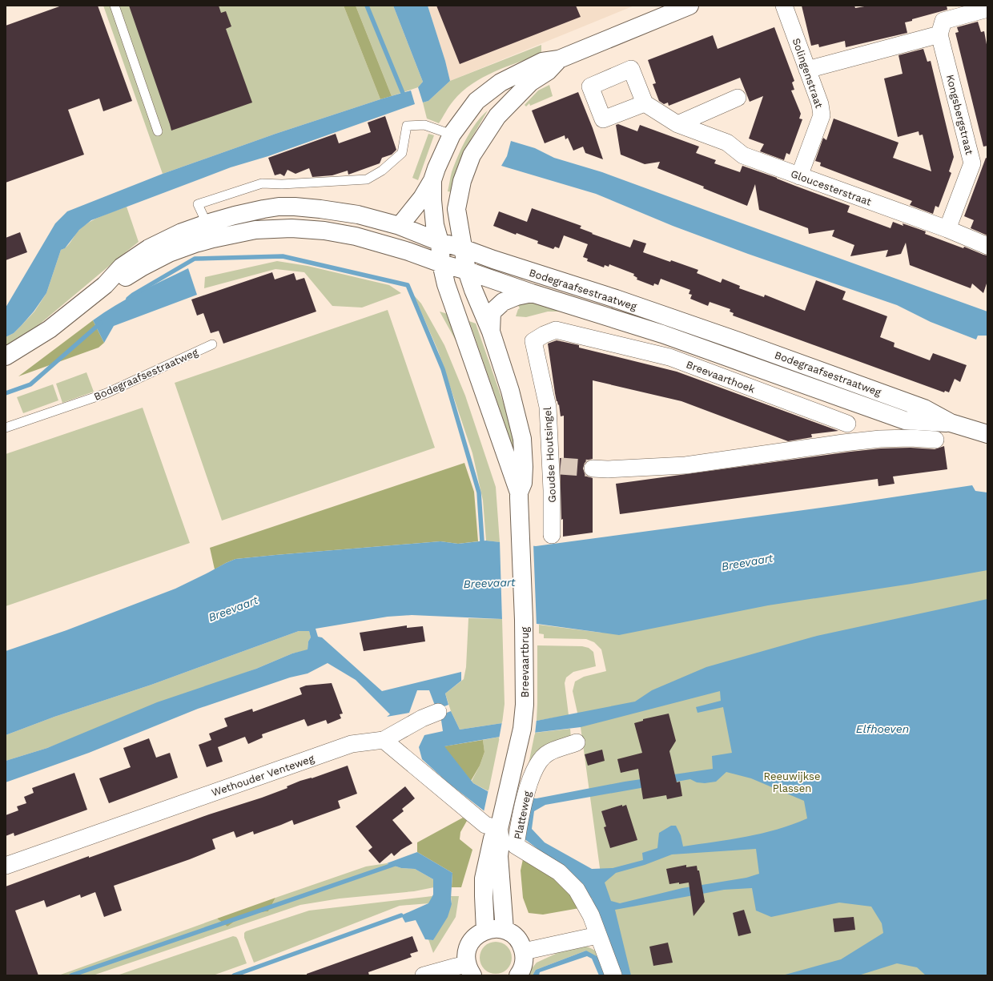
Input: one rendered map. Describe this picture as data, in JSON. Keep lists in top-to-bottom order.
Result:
{
  "streets": {
    "main road": ["Bodegraafsestraatweg", "Breevaartbrug"],
    "street": [
      "Solingenstraat",
      "Kongsbergstraat",
      "Gloucesterstraat",
      "Breevaarthoek",
      "Goudse Houtsingel",
      "Wethouder Venteweg",
      "Platteweg"
    ]
  },
  "crossings": [
    ["Solingenstraat", "Gloucesterstraat"],
    ["Kongsbergstraat", "Gloucesterstraat"],
    ["Breevaarthoek", "Goudse Houtsingel"]
  ],
  "water": ["Breevaart", "Elfhoeven"],
  "parks": ["Reeuwijkse Plassen"]
}
